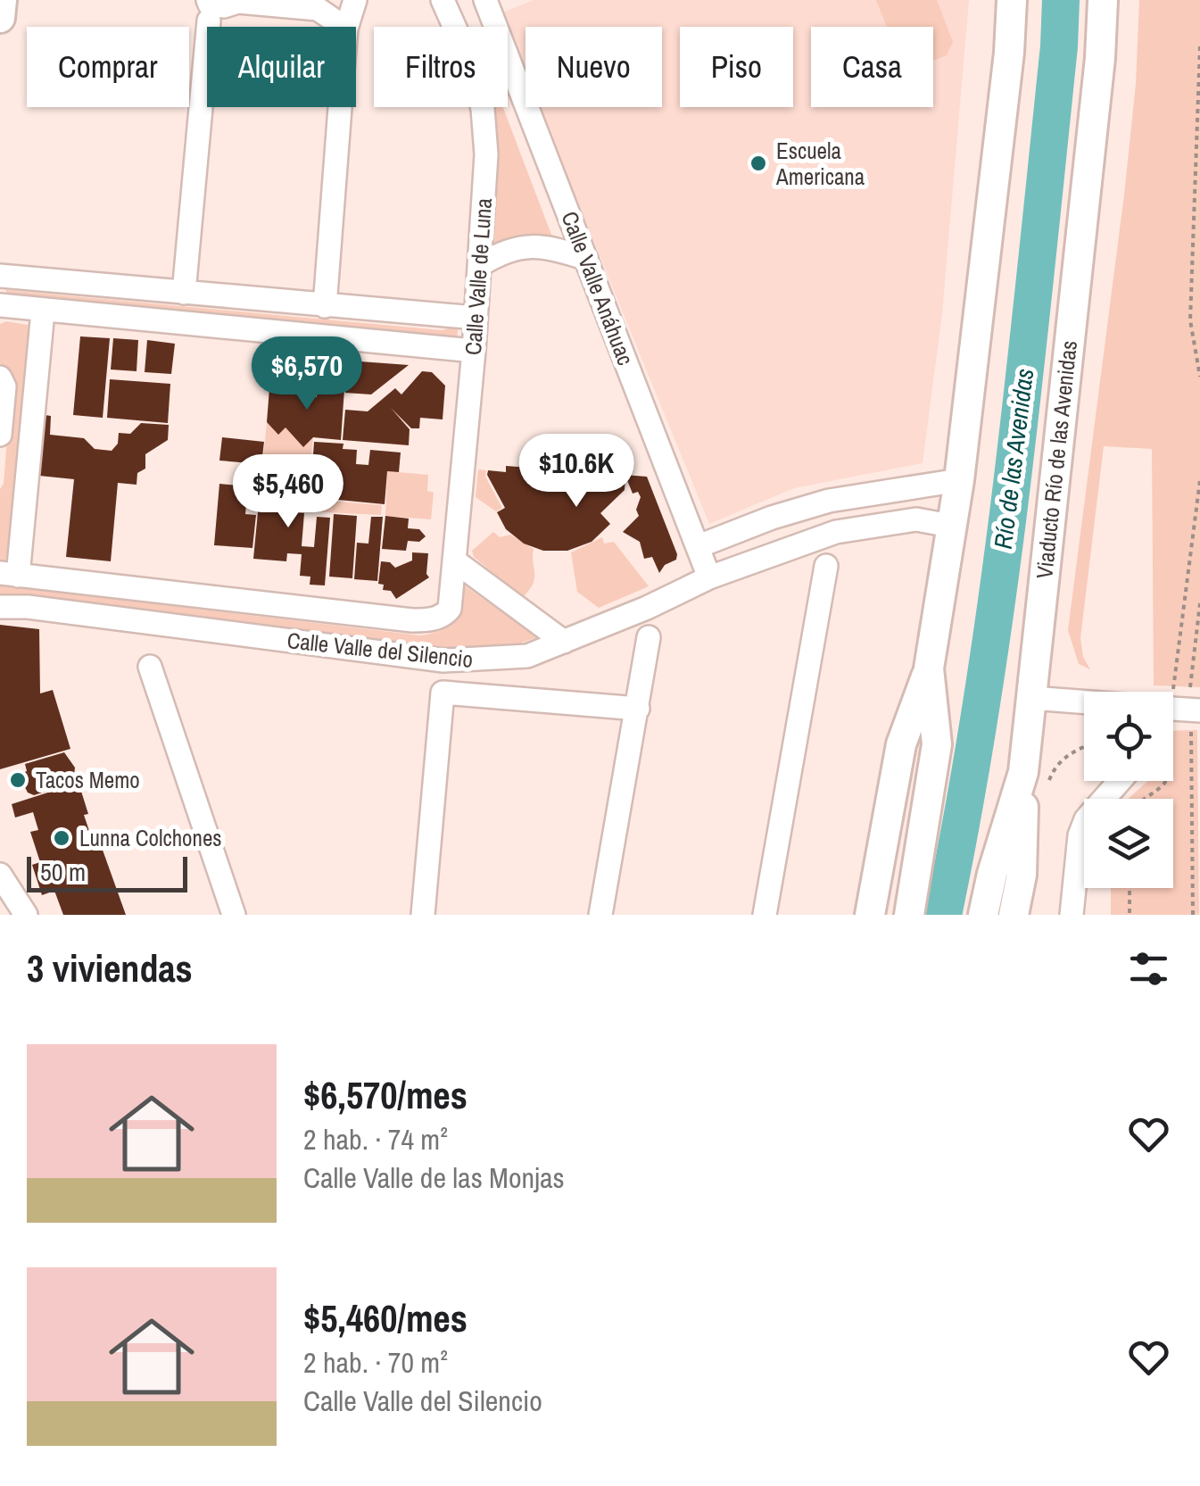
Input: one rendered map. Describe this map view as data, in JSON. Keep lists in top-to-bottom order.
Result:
{
  "streets": {
    "main road": ["Viaducto Río de las Avenidas"],
    "street": ["Calle Valle de Luna", "Calle Valle Anáhuac", "Calle Valle del Silencio"]
  },
  "crossings": [
    ["Calle Valle de Luna", "Calle Valle del Silencio"],
    ["Calle Valle Anáhuac", "Calle Valle del Silencio"]
  ],
  "water": ["Río de las Avenidas"],
  "places": ["Escuela Americana", "Tacos Memo", "Lunna Colchones"],
  "scale_bar": "50 m",
  "page": {
    "chip": [
      "Comprar",
      "Alquilar",
      "Filtros",
      "Nuevo",
      "Piso",
      "Casa"
    ],
    "price": ["$6,570", "$10.6K", "$5,460"],
    "scale": "50 m",
    "heading": "3 viviendas",
    "list": [
      {
        "name": "$6,570/mes",
        "note": "2 hab. · 74 m² · Calle Valle de las Monjas"
      },
      {
        "name": "$5,460/mes",
        "note": "2 hab. · 70 m² · Calle Valle del Silencio"
      }
    ]
  }
}
